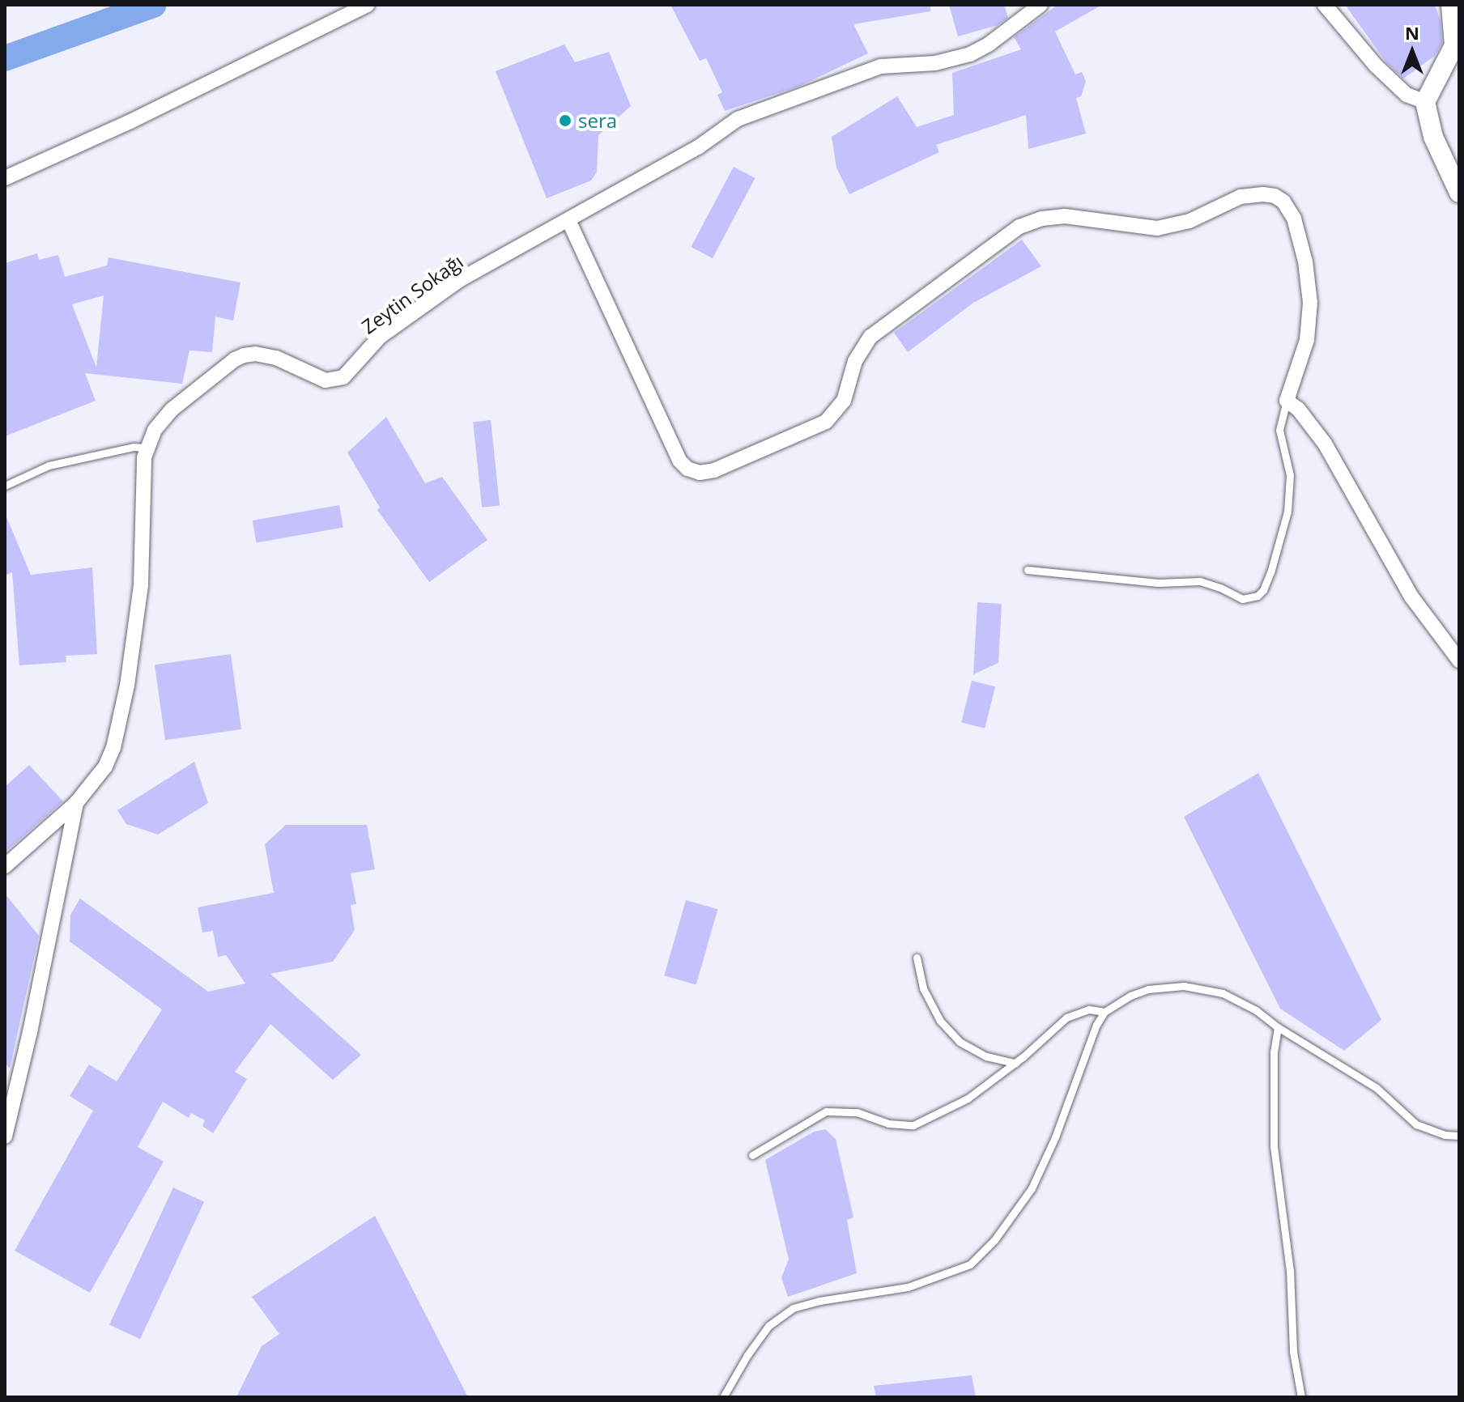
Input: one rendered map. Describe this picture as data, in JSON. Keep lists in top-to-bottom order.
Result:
{
  "streets": {
    "street": ["Zeytin Sokağı"]
  },
  "places": ["sera"],
  "north": "top"
}
